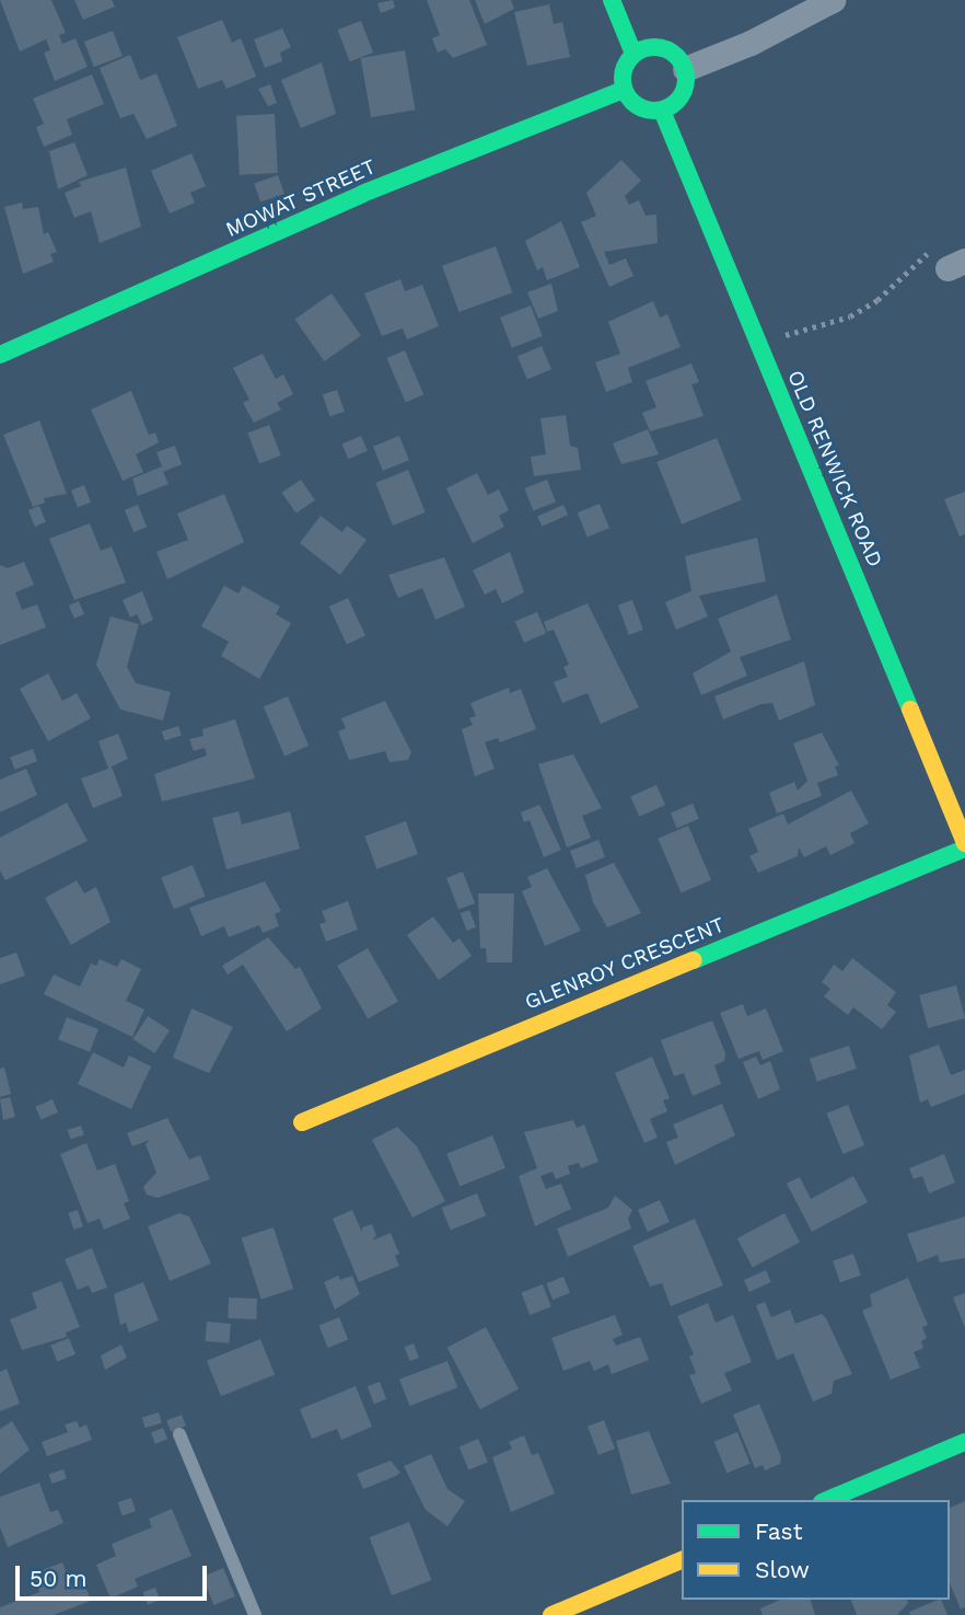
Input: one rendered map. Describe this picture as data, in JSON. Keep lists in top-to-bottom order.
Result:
{
  "streets": {
    "street": ["MOWAT STREET", "OLD RENWICK ROAD", "GLENROY CRESCENT"]
  },
  "crossings": [
    ["MOWAT STREET", "OLD RENWICK ROAD"],
    ["OLD RENWICK ROAD", "GLENROY CRESCENT"]
  ],
  "legend": ["Fast", "Slow"],
  "scale_bar": "50 m"
}
